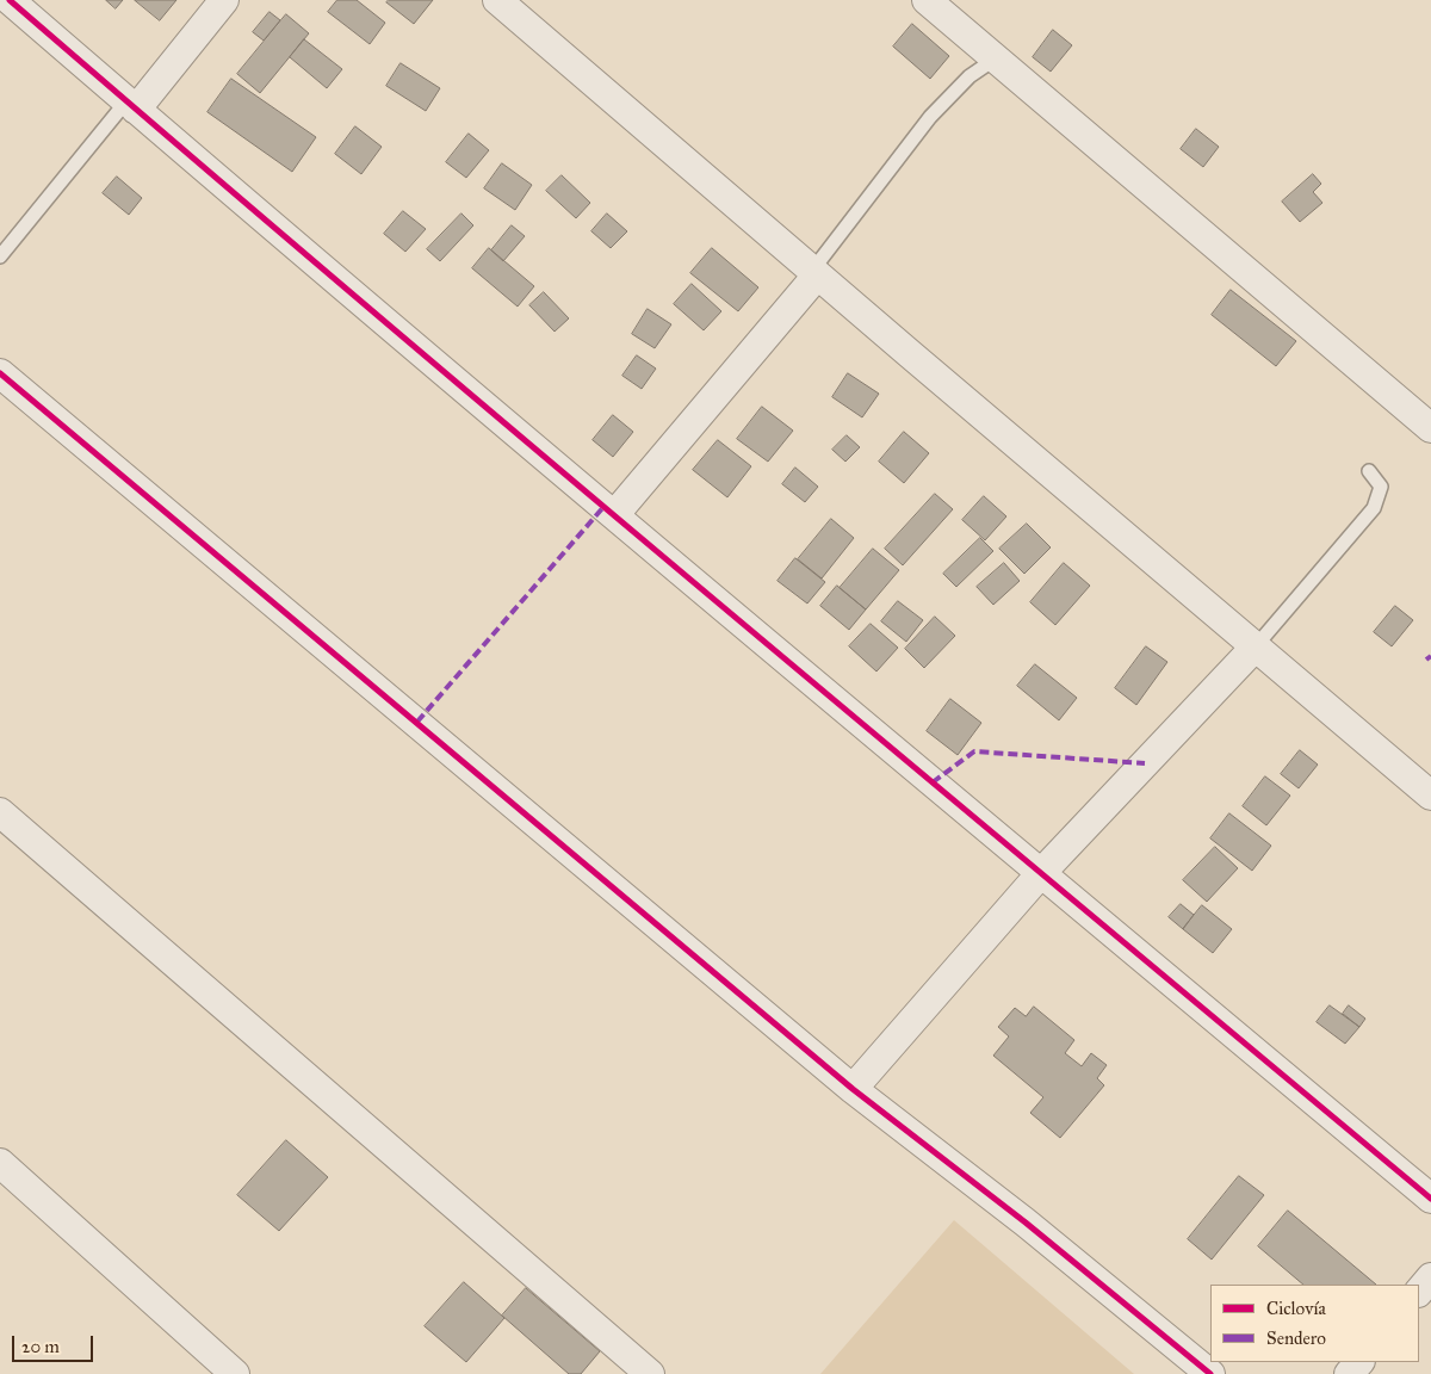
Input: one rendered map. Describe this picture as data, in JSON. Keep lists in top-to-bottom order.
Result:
{
  "legend": ["Ciclovía", "Sendero"],
  "scale_bar": "20 m"
}
